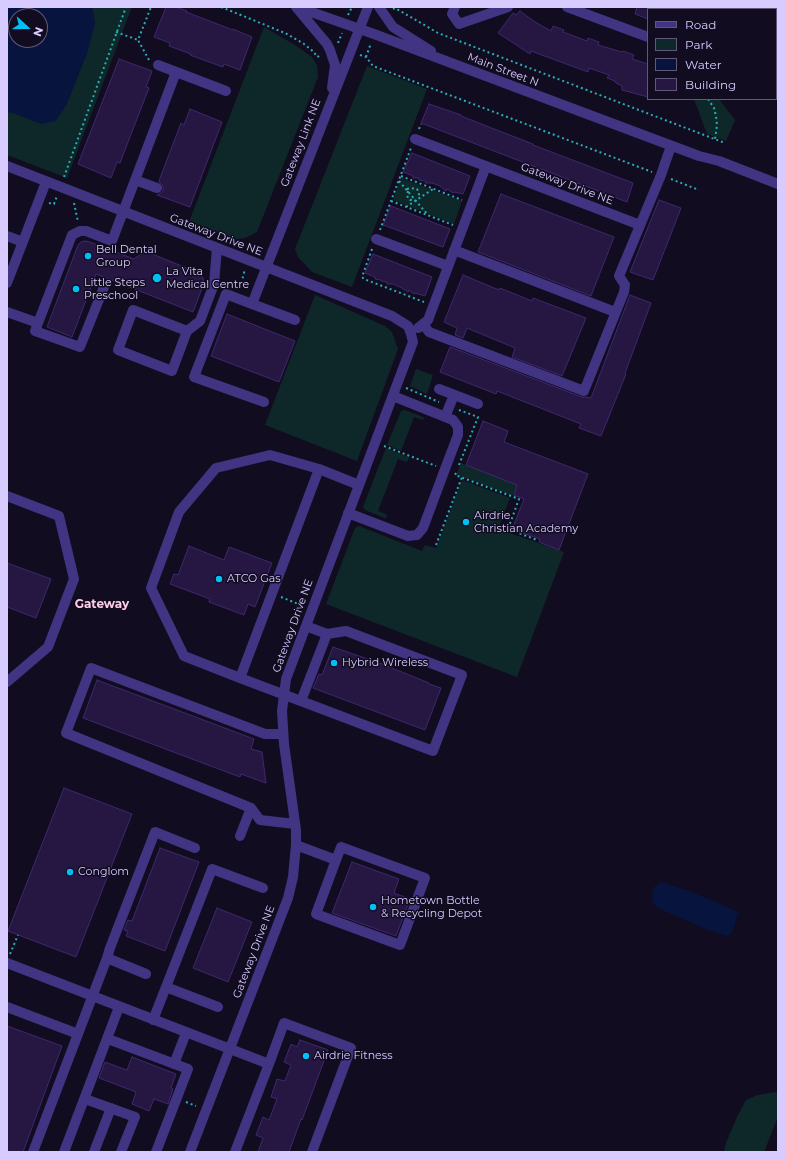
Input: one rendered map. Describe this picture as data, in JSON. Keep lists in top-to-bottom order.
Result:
{
  "streets": {
    "street": ["Main Street N", "Gateway Link NE", "Gateway Drive NE"]
  },
  "crossings": [
    ["Main Street N", "Gateway Link NE"],
    ["Gateway Link NE", "Gateway Drive NE"]
  ],
  "districts": ["Gateway"],
  "places": [
    "Bell Dental Group",
    "La Vita Medical Centre",
    "Little Steps Preschool",
    "Airdrie Christian Academy",
    "ATCO Gas",
    "Hybrid Wireless",
    "Conglom",
    "Hometown Bottle & Recycling Depot",
    "Airdrie Fitness"
  ],
  "legend": [
    "Road",
    "Park",
    "Water",
    "Building"
  ],
  "north": "right"
}
